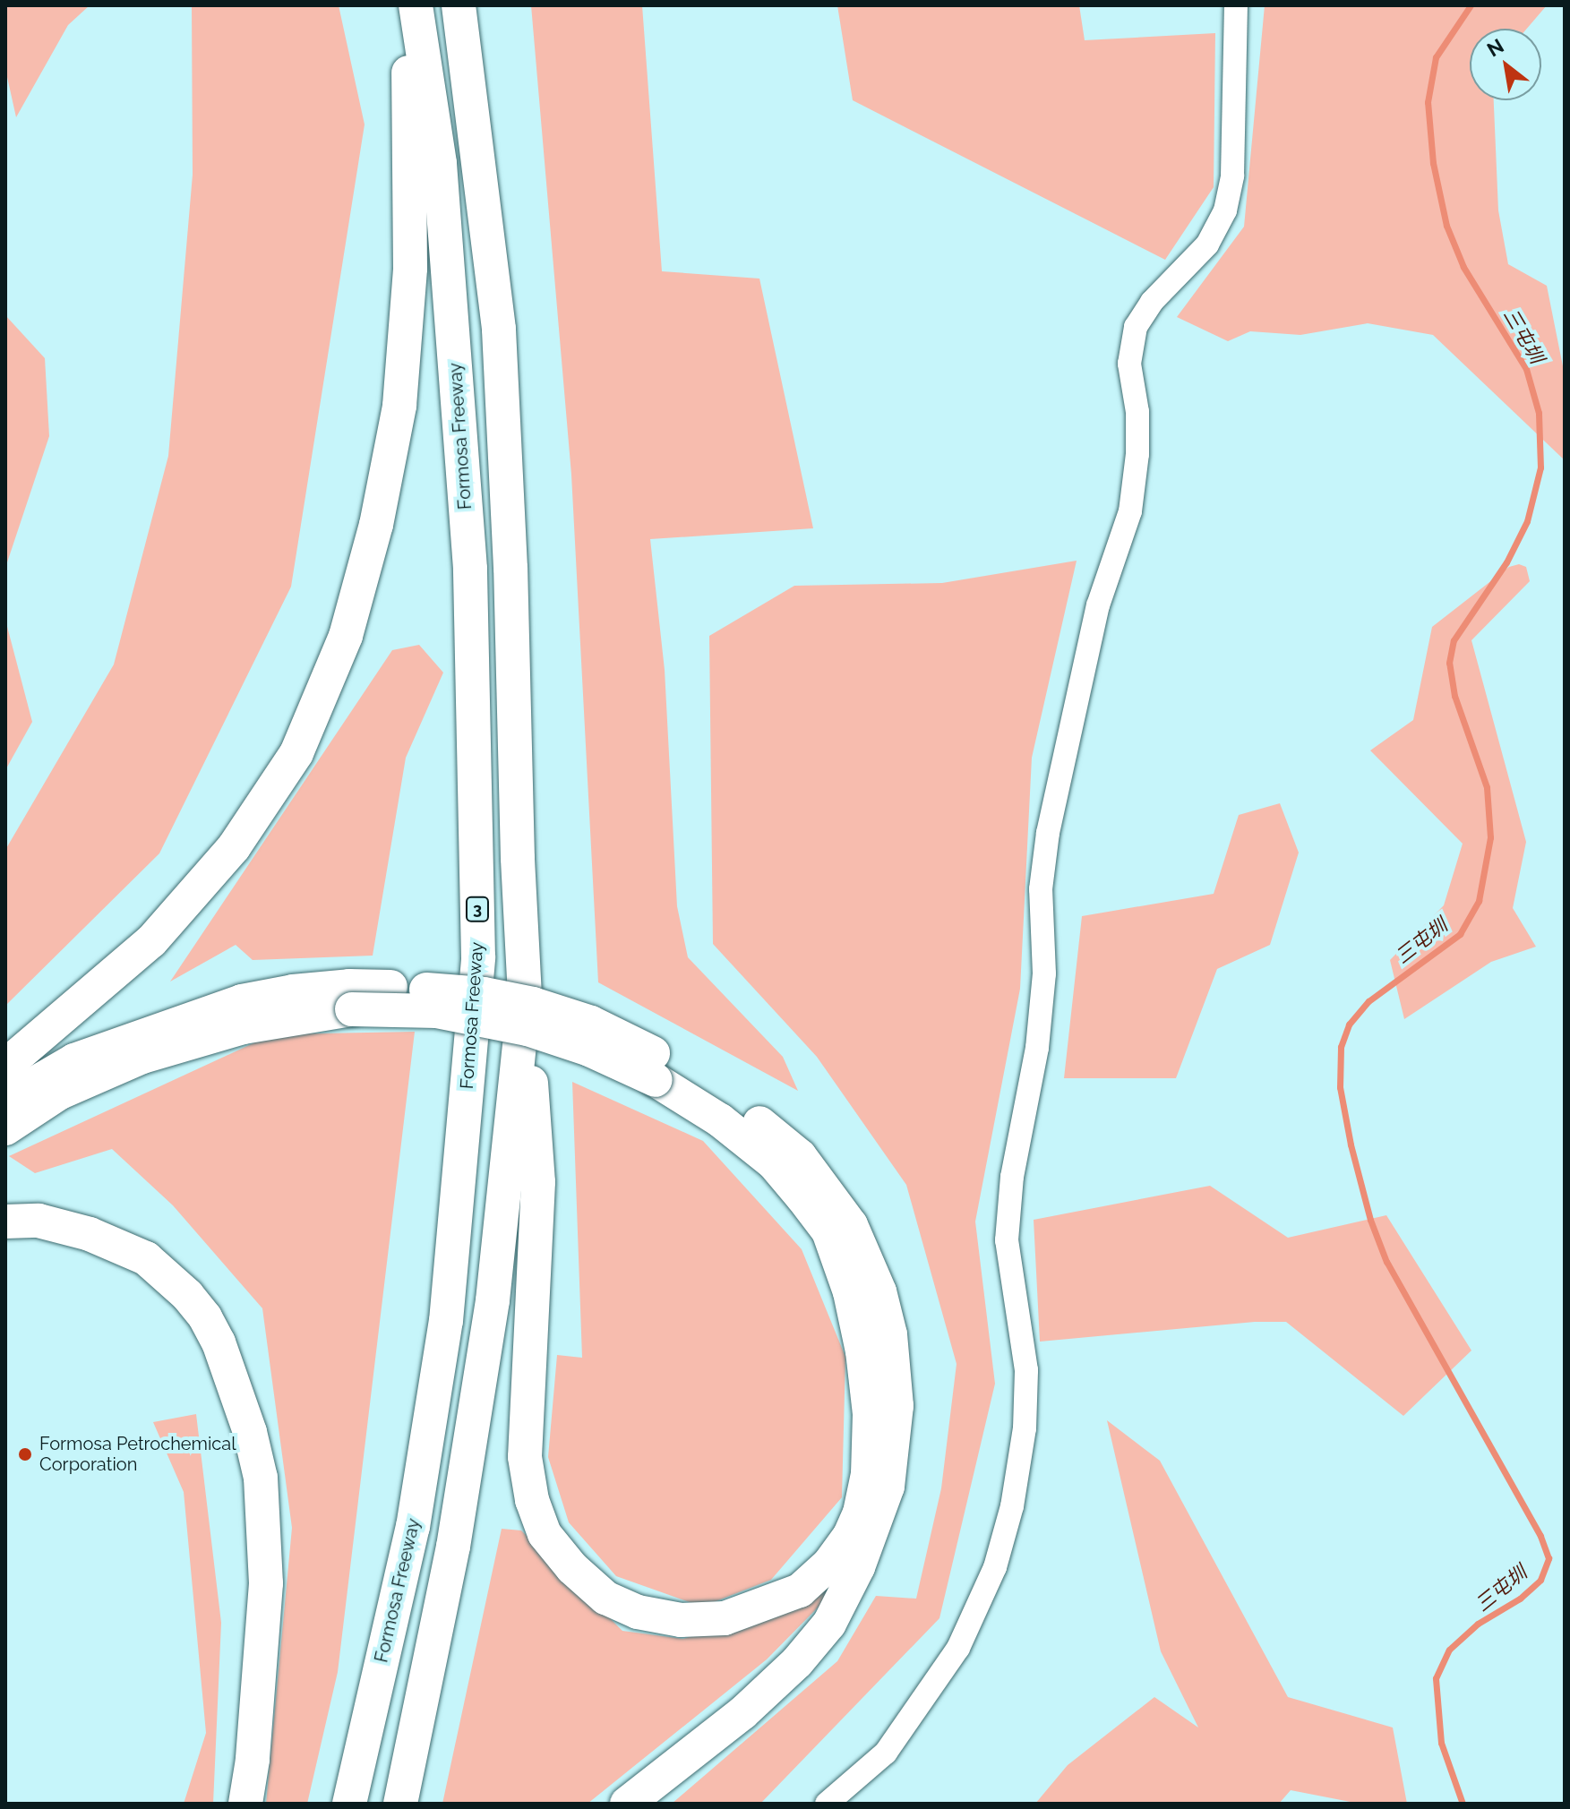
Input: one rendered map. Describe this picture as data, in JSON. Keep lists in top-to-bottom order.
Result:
{
  "streets": {
    "highway": ["Formosa Freeway", "3"]
  },
  "water": ["三屯圳"],
  "places": ["Formosa Petrochemical Corporation"],
  "north": "top left"
}
